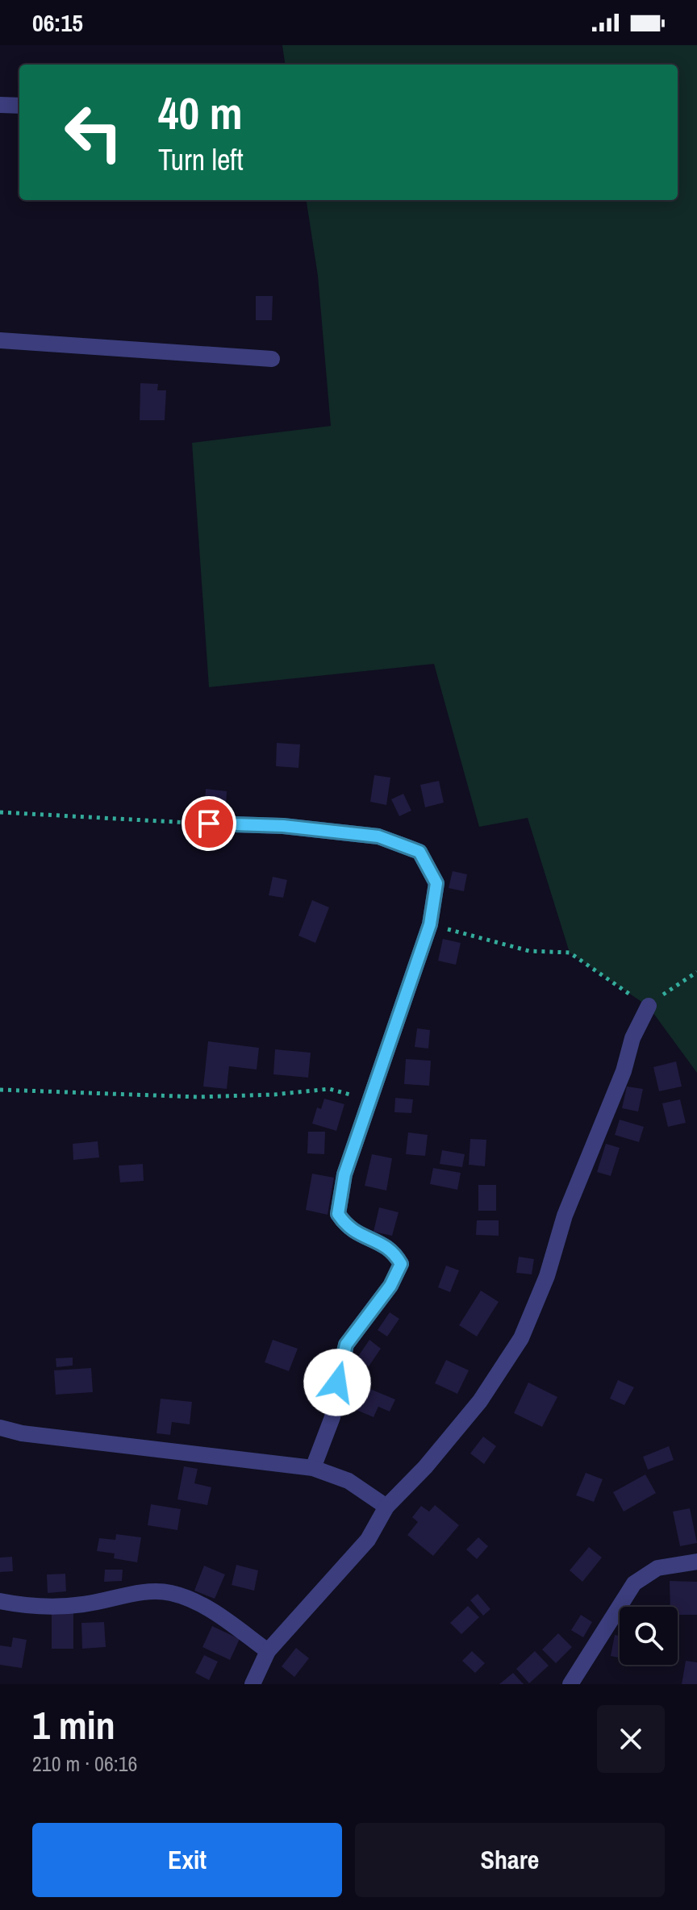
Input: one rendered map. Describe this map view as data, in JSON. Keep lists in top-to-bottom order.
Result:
{
  "page": {
    "status": "06:15",
    "turn": ["40 m", "Turn left"],
    "heading": ["1 min", "210 m · 06:16"],
    "buttons": ["Exit", "Share"]
  }
}
